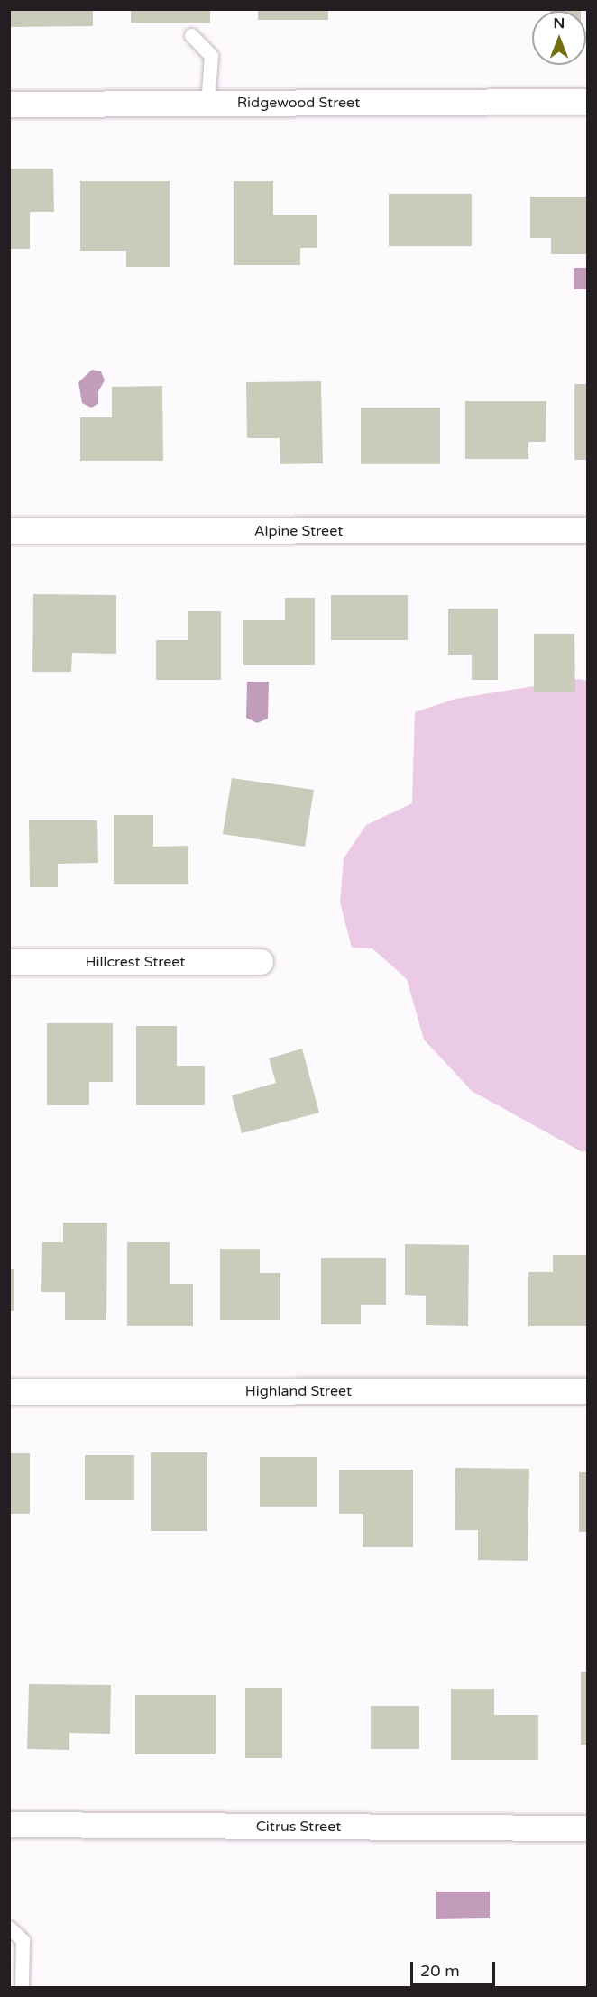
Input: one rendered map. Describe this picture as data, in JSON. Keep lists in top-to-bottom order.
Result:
{
  "streets": {
    "street": [
      "Ridgewood Street",
      "Alpine Street",
      "Hillcrest Street",
      "Highland Street",
      "Citrus Street"
    ]
  },
  "scale_bar": "20 m",
  "north": "top"
}
